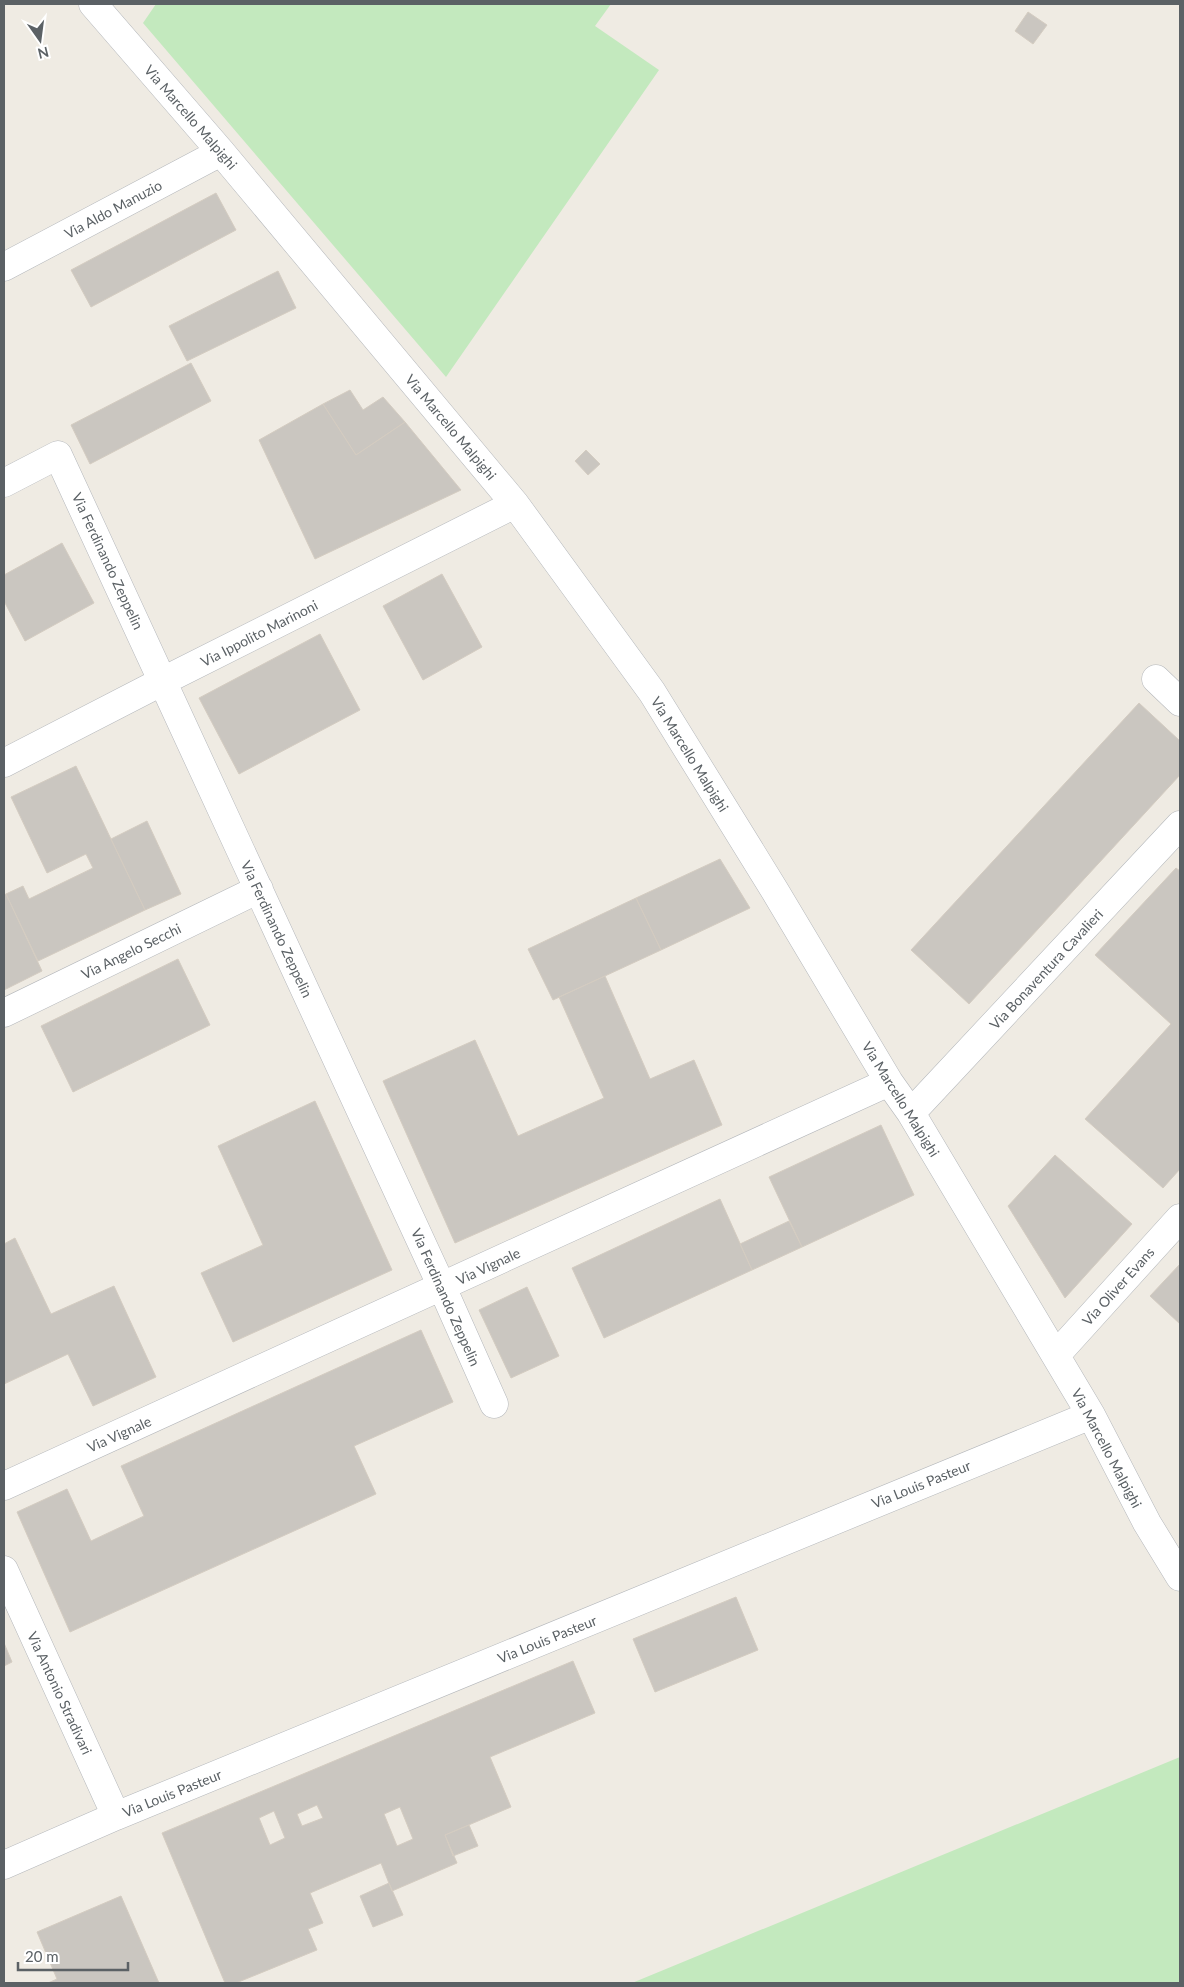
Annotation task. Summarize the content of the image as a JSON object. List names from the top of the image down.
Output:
{
  "streets": {
    "street": [
      "Via Marcello Malpighi",
      "Via Aldo Manuzio",
      "Via Ferdinando Zeppelin",
      "Via Ippolito Marinoni",
      "Via Angelo Secchi",
      "Via Bonaventura Cavalieri",
      "Via Vignale",
      "Via Oliver Evans",
      "Via Louis Pasteur",
      "Via Antonio Stradivari"
    ]
  },
  "crossings": [
    ["Via Marcello Malpighi", "Via Aldo Manuzio"],
    ["Via Marcello Malpighi", "Via Ippolito Marinoni"],
    ["Via Marcello Malpighi", "Via Bonaventura Cavalieri"],
    ["Via Marcello Malpighi", "Via Vignale"],
    ["Via Marcello Malpighi", "Via Oliver Evans"],
    ["Via Marcello Malpighi", "Via Louis Pasteur"],
    ["Via Ferdinando Zeppelin", "Via Ippolito Marinoni"],
    ["Via Ferdinando Zeppelin", "Via Angelo Secchi"],
    ["Via Ferdinando Zeppelin", "Via Vignale"],
    ["Via Louis Pasteur", "Via Antonio Stradivari"]
  ],
  "scale_bar": "20 m",
  "north": "bottom"
}
